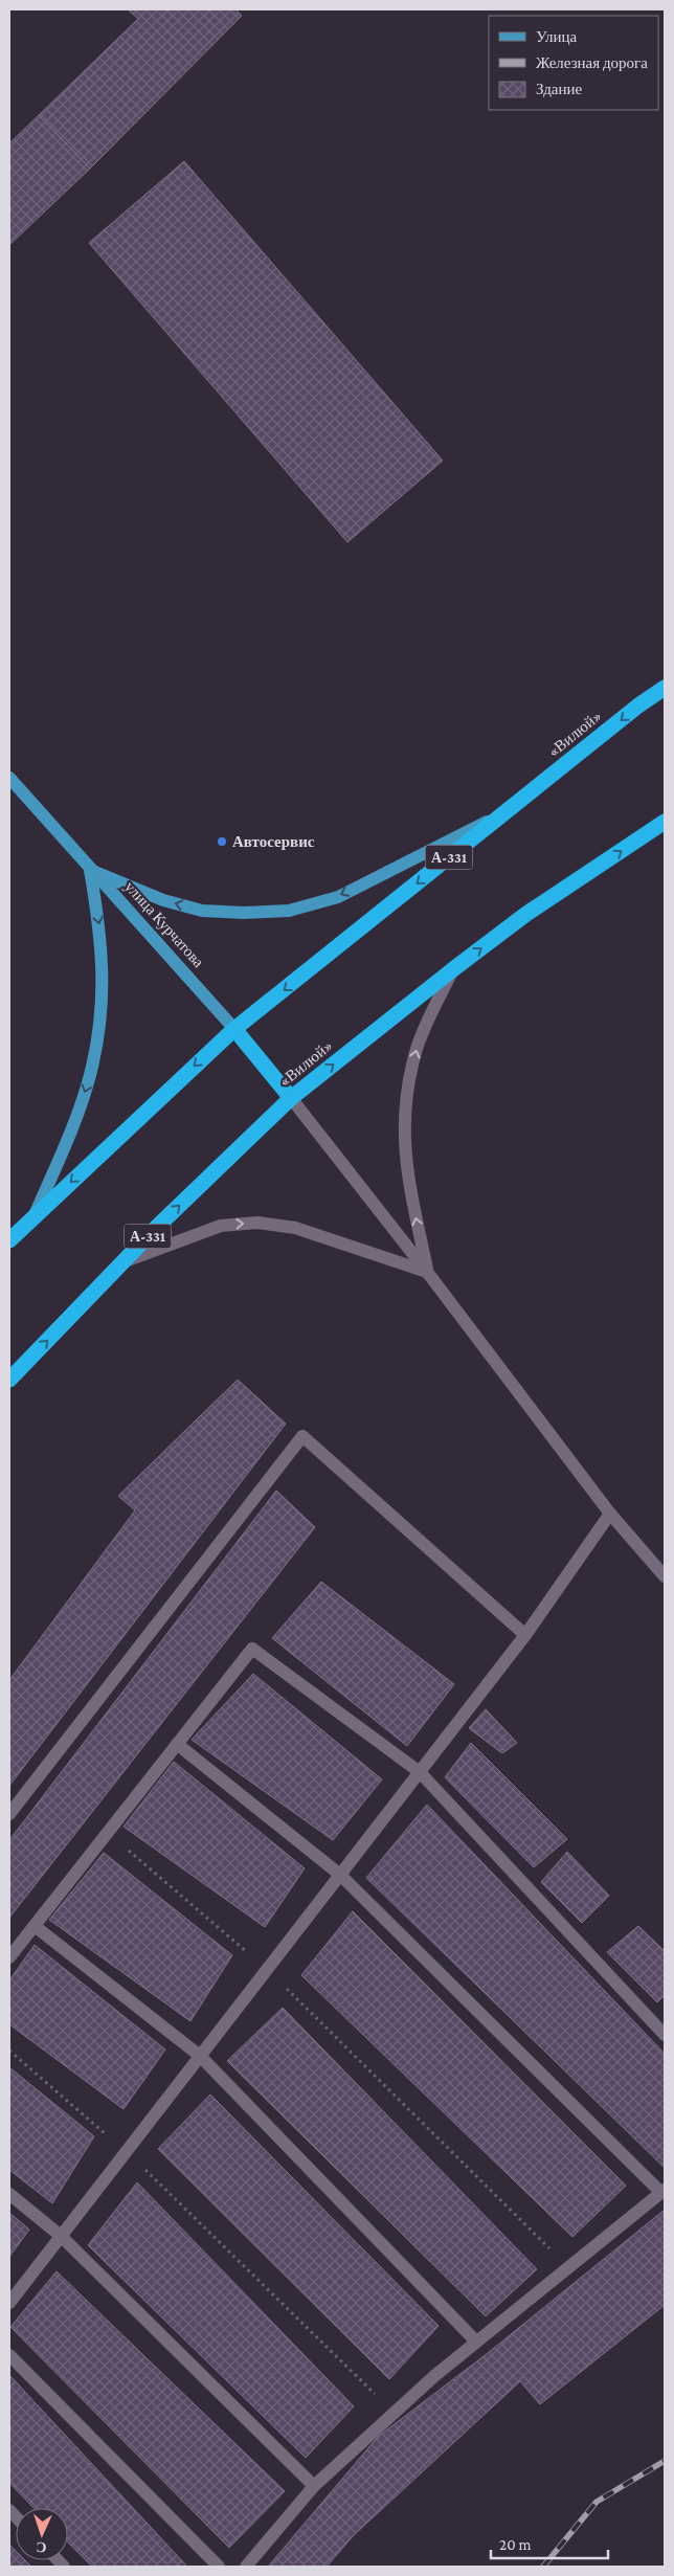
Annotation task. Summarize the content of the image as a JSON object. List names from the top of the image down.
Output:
{
  "streets": {
    "highway": ["«Вилюй»", "А-331", "улица Курчатова"]
  },
  "crossings": [
    ["«Вилюй»", "улица Курчатова"]
  ],
  "places": ["Автосервис"],
  "legend": ["Улица", "Железная дорога", "Здание"],
  "scale_bar": "20 m",
  "north": "bottom"
}
